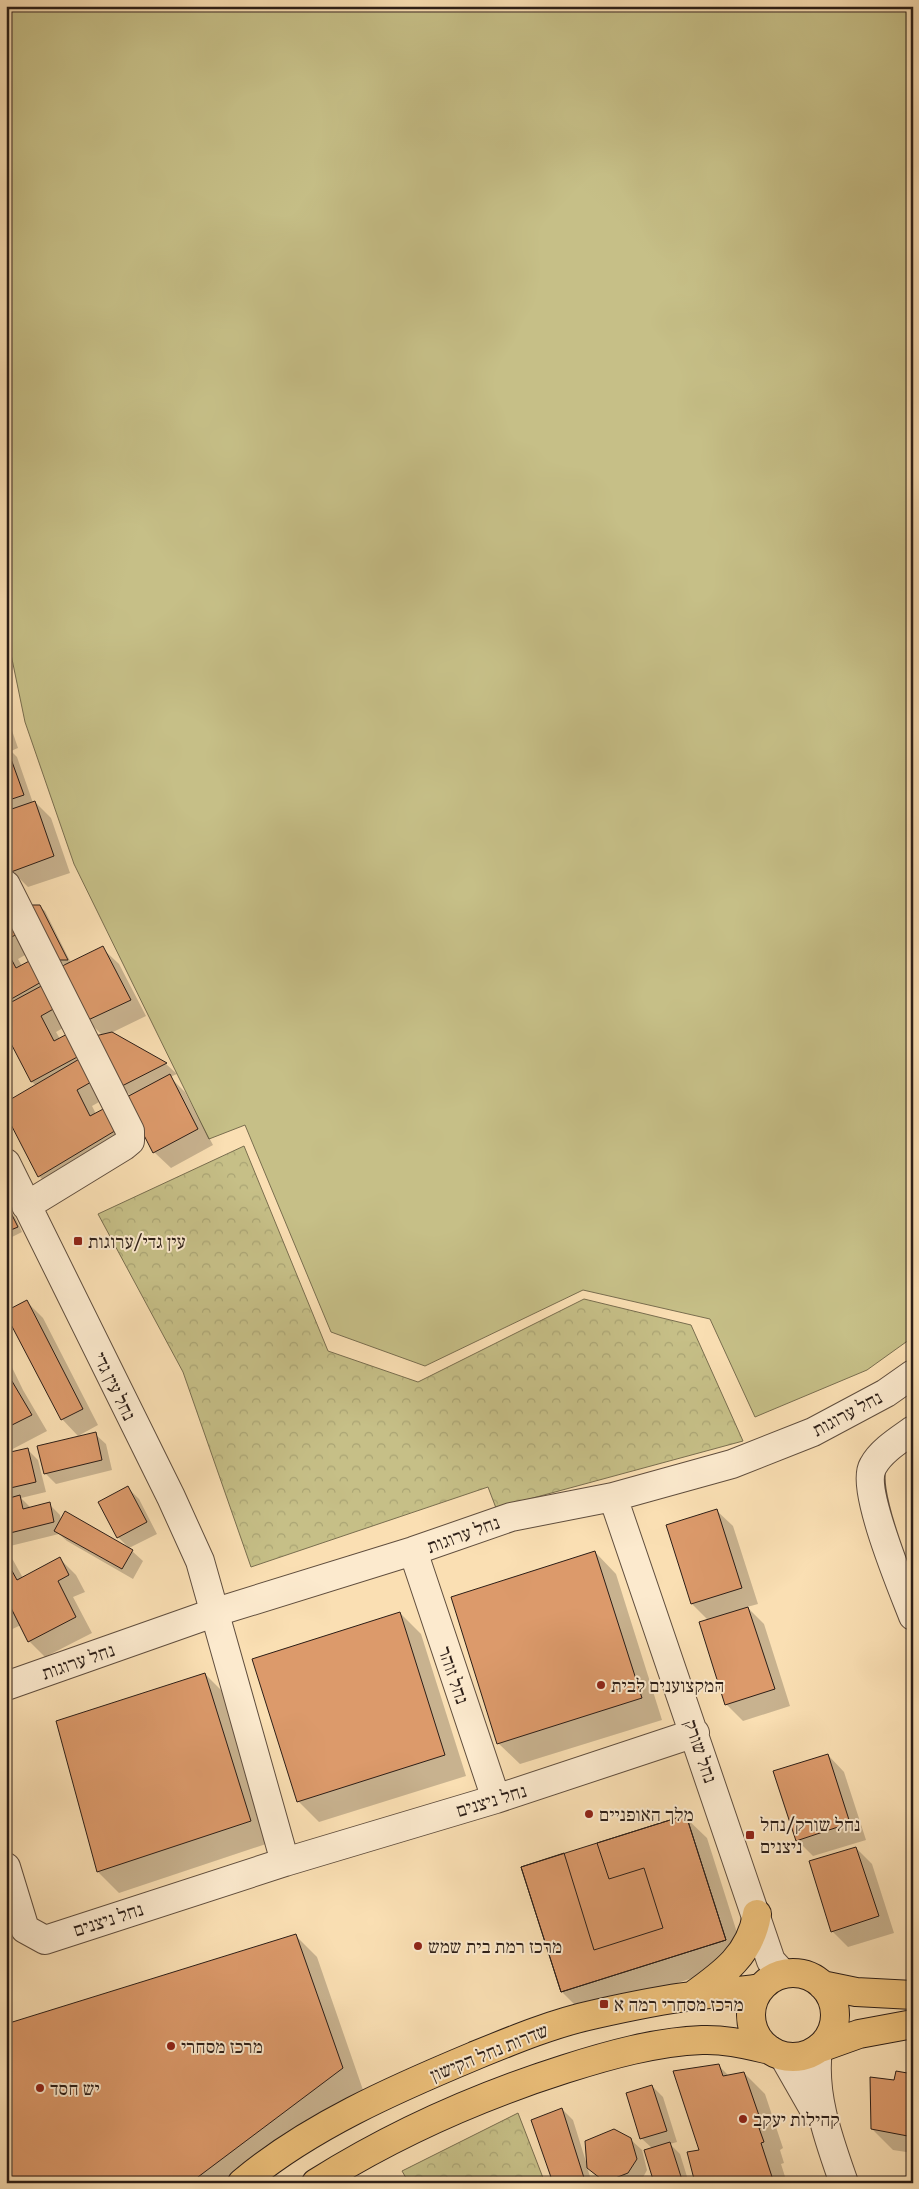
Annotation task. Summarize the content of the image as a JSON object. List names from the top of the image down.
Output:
{
  "streets": {
    "main road": ["שדרות נחל הקישון"],
    "street": [
      "נחל עין גדי",
      "נחל ערוגות",
      "נחל זוהר",
      "נחל שורק",
      "נחל ניצנים"
    ]
  },
  "crossings": [
    ["נחל עין גדי", "נחל ערוגות"],
    ["נחל ערוגות", "נחל זוהר"],
    ["נחל ערוגות", "נחל שורק"],
    ["נחל זוהר", "נחל ניצנים"],
    ["נחל שורק", "נחל ניצנים"],
    ["נחל שורק", "שדרות נחל הקישון"]
  ],
  "places": {
    "transit": ["עין גדי/ערוגות", "נחל שורק/נחל ניצנים", "מרכז מסחרי רמה א"],
    "other": [
      "המקצוענים לבית",
      "מלך האופניים",
      "מרכז רמת בית שמש",
      "מרכז מסחרי",
      "יש חסד",
      "קהילות יעקב"
    ]
  }
}
